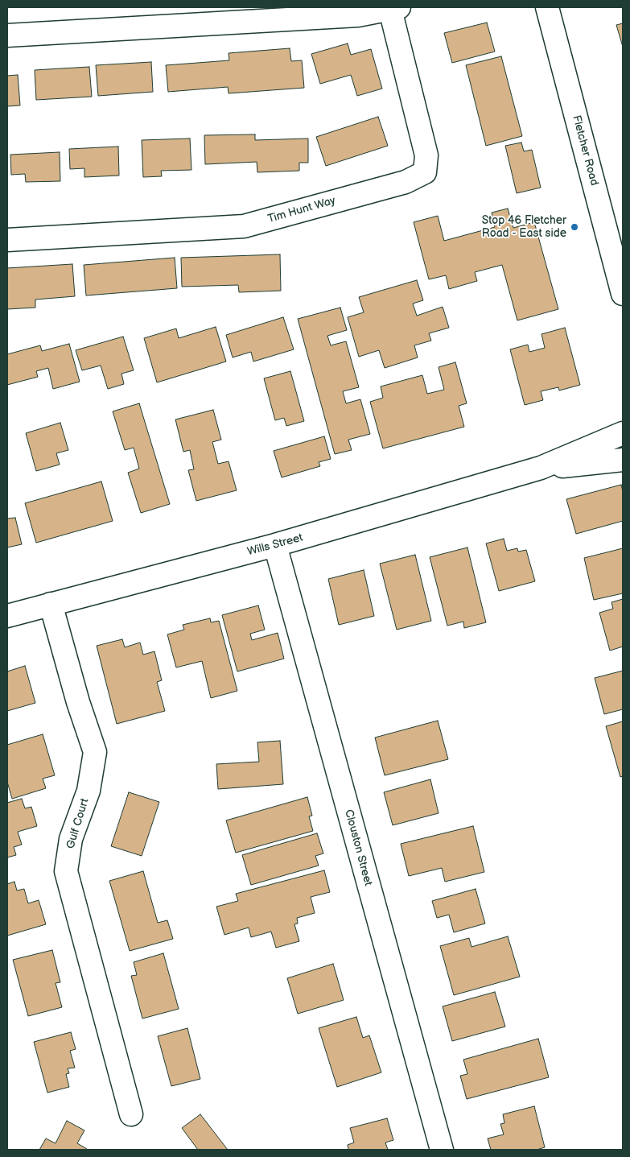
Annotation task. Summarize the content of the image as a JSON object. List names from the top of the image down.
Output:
{
  "streets": {
    "street": [
      "Fletcher Road",
      "Tim Hunt Way",
      "Wills Street",
      "Gulf Court",
      "Clouston Street"
    ]
  },
  "crossings": [
    ["Wills Street", "Gulf Court"],
    ["Wills Street", "Clouston Street"]
  ],
  "places": ["Stop 46 Fletcher Road - East side"]
}
